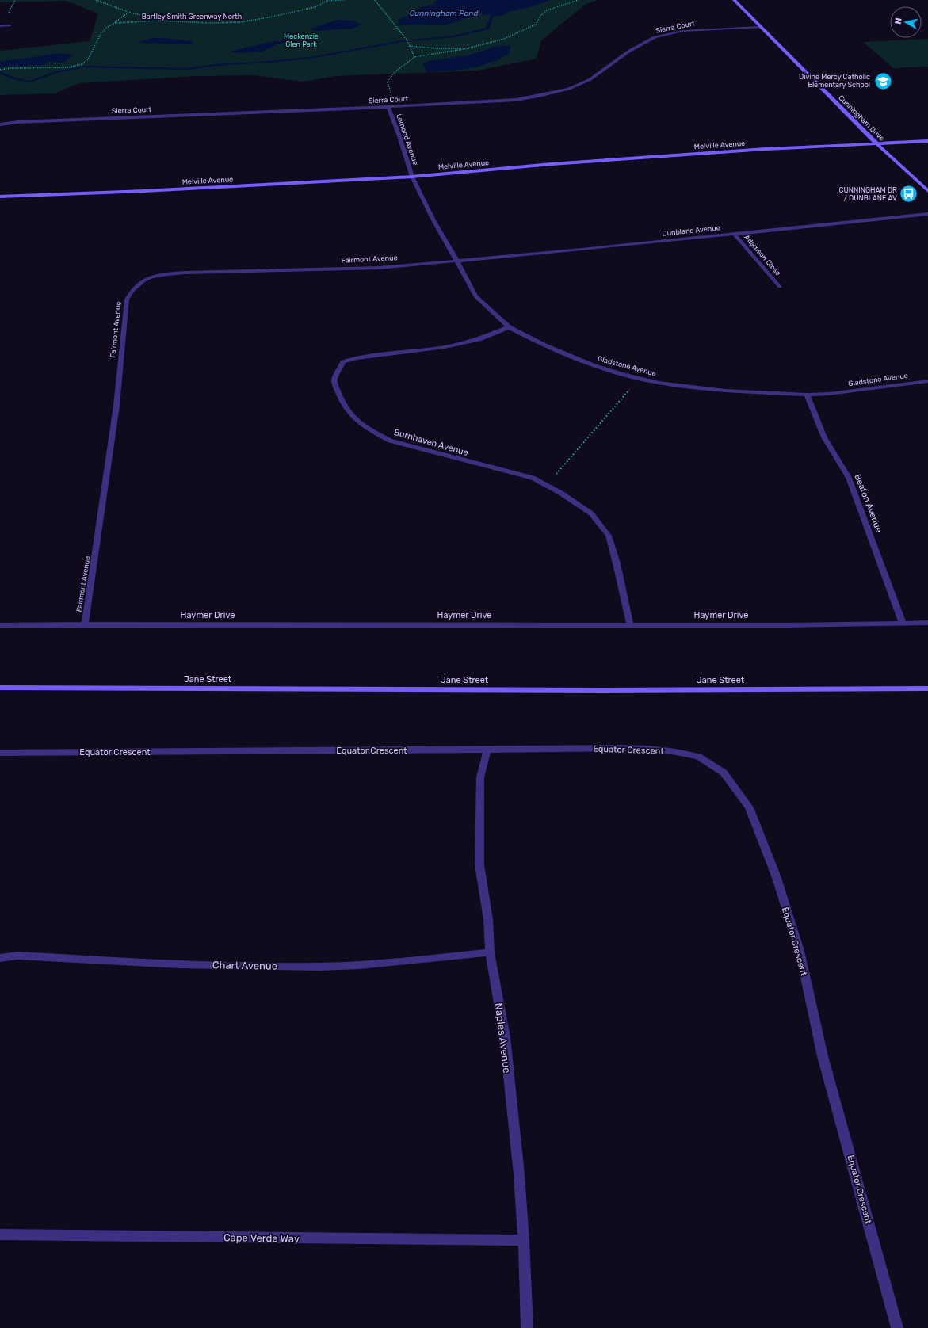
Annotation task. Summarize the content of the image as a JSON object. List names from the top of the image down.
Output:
{
  "streets": {
    "street": [
      "Sierra Court",
      "Cunningham Drive",
      "Lomond Avenue",
      "Melville Avenue",
      "Dunblane Avenue",
      "Adamson Close",
      "Fairmont Avenue",
      "Gladstone Avenue",
      "Burnhaven Avenue",
      "Beaton Avenue",
      "Haymer Drive",
      "Jane Street",
      "Equator Crescent",
      "Chart Avenue",
      "Naples Avenue",
      "Cape Verde Way"
    ],
    "path": ["Bartley Smith Greenway North"]
  },
  "crossings": [
    ["Sierra Court", "Cunningham Drive"],
    ["Sierra Court", "Lomond Avenue"],
    ["Cunningham Drive", "Melville Avenue"],
    ["Lomond Avenue", "Melville Avenue"],
    ["Lomond Avenue", "Gladstone Avenue"],
    ["Melville Avenue", "Gladstone Avenue"],
    ["Dunblane Avenue", "Adamson Close"],
    ["Dunblane Avenue", "Fairmont Avenue"],
    ["Dunblane Avenue", "Gladstone Avenue"],
    ["Fairmont Avenue", "Gladstone Avenue"],
    ["Fairmont Avenue", "Haymer Drive"],
    ["Gladstone Avenue", "Burnhaven Avenue"],
    ["Gladstone Avenue", "Beaton Avenue"],
    ["Burnhaven Avenue", "Haymer Drive"],
    ["Beaton Avenue", "Haymer Drive"],
    ["Equator Crescent", "Naples Avenue"],
    ["Chart Avenue", "Naples Avenue"],
    ["Naples Avenue", "Cape Verde Way"]
  ],
  "water": ["Cunningham Pond"],
  "parks": ["Mackenzie Glen Park"],
  "places": {
    "school or university": ["Divine Mercy Catholic Elementary School"],
    "bus stop": ["CUNNINGHAM DR / DUNBLANE AV"]
  },
  "north": "left"
}
